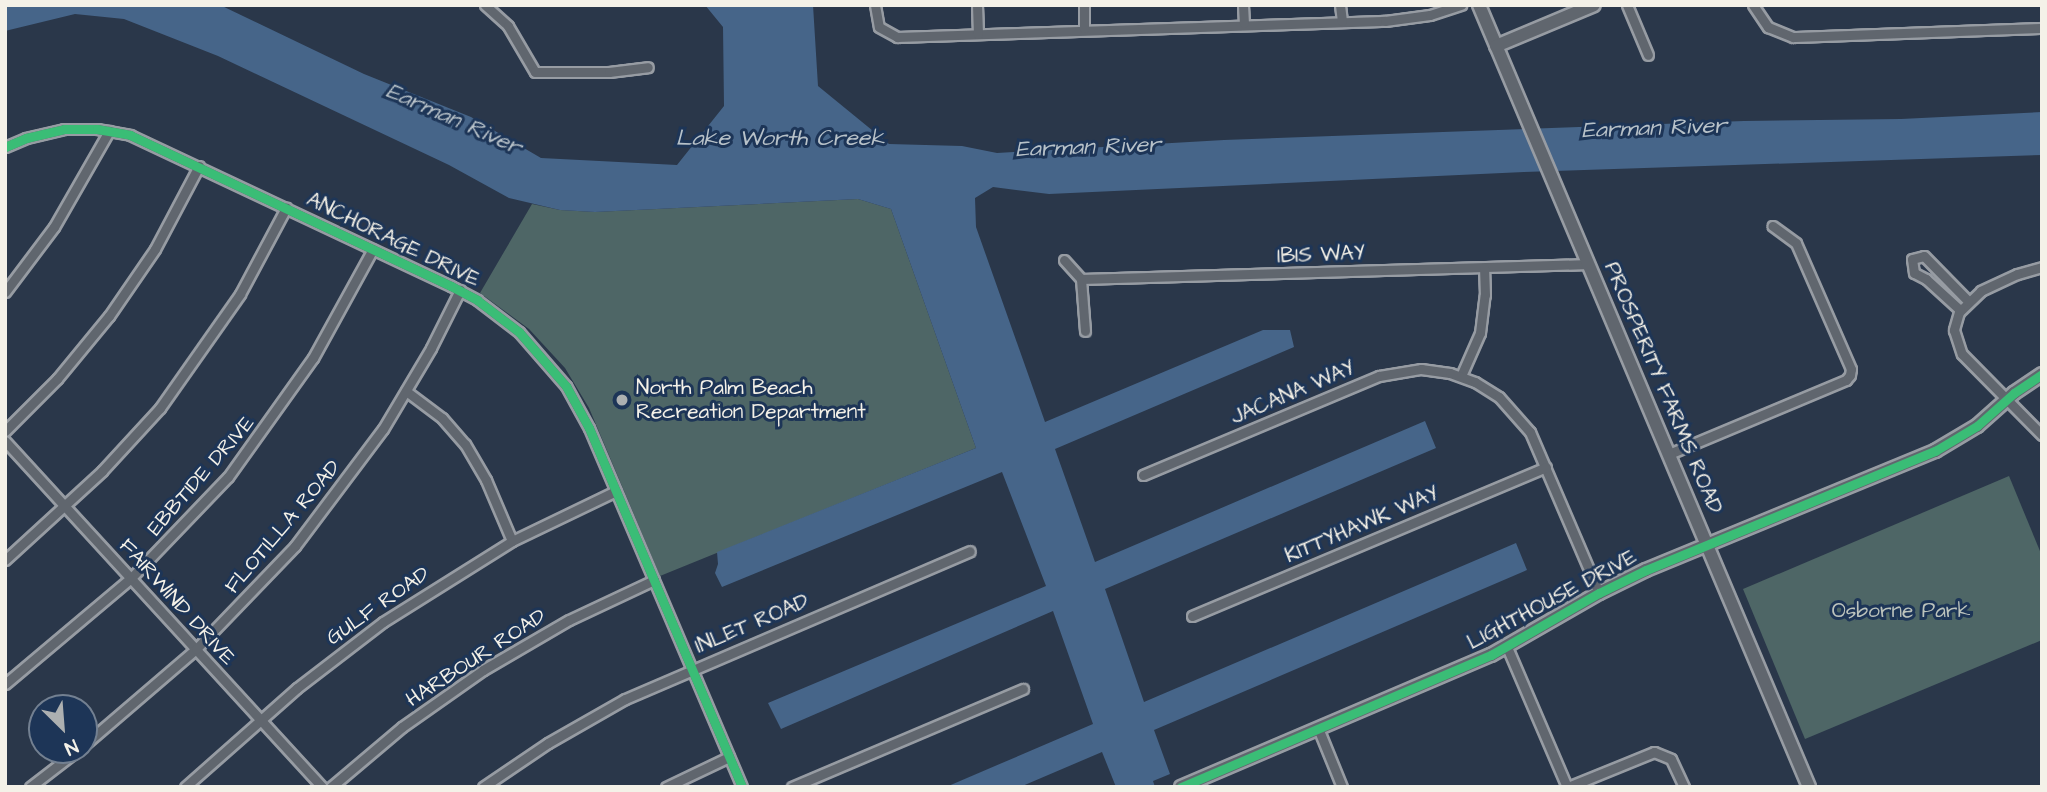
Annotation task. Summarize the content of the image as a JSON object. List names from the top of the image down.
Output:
{
  "streets": {
    "street": [
      "ANCHORAGE DRIVE",
      "IBIS WAY",
      "PROSPERITY FARMS ROAD",
      "JACANA WAY",
      "EBBTIDE DRIVE",
      "KITTYHAWK WAY",
      "FLOTILLA ROAD",
      "LIGHTHOUSE DRIVE",
      "FAIRWIND DRIVE",
      "GULF ROAD",
      "INLET ROAD",
      "HARBOUR ROAD"
    ]
  },
  "crossings": [
    ["ANCHORAGE DRIVE", "EBBTIDE DRIVE"],
    ["ANCHORAGE DRIVE", "FLOTILLA ROAD"],
    ["ANCHORAGE DRIVE", "GULF ROAD"],
    ["ANCHORAGE DRIVE", "INLET ROAD"],
    ["ANCHORAGE DRIVE", "HARBOUR ROAD"],
    ["IBIS WAY", "PROSPERITY FARMS ROAD"],
    ["PROSPERITY FARMS ROAD", "LIGHTHOUSE DRIVE"],
    ["JACANA WAY", "KITTYHAWK WAY"],
    ["JACANA WAY", "LIGHTHOUSE DRIVE"],
    ["EBBTIDE DRIVE", "FAIRWIND DRIVE"],
    ["FLOTILLA ROAD", "FAIRWIND DRIVE"],
    ["FAIRWIND DRIVE", "GULF ROAD"]
  ],
  "water": ["Earman River", "Lake Worth Creek"],
  "parks": ["Osborne Park"],
  "places": ["North Palm Beach Recreation Department"],
  "north": "bottom right"
}
